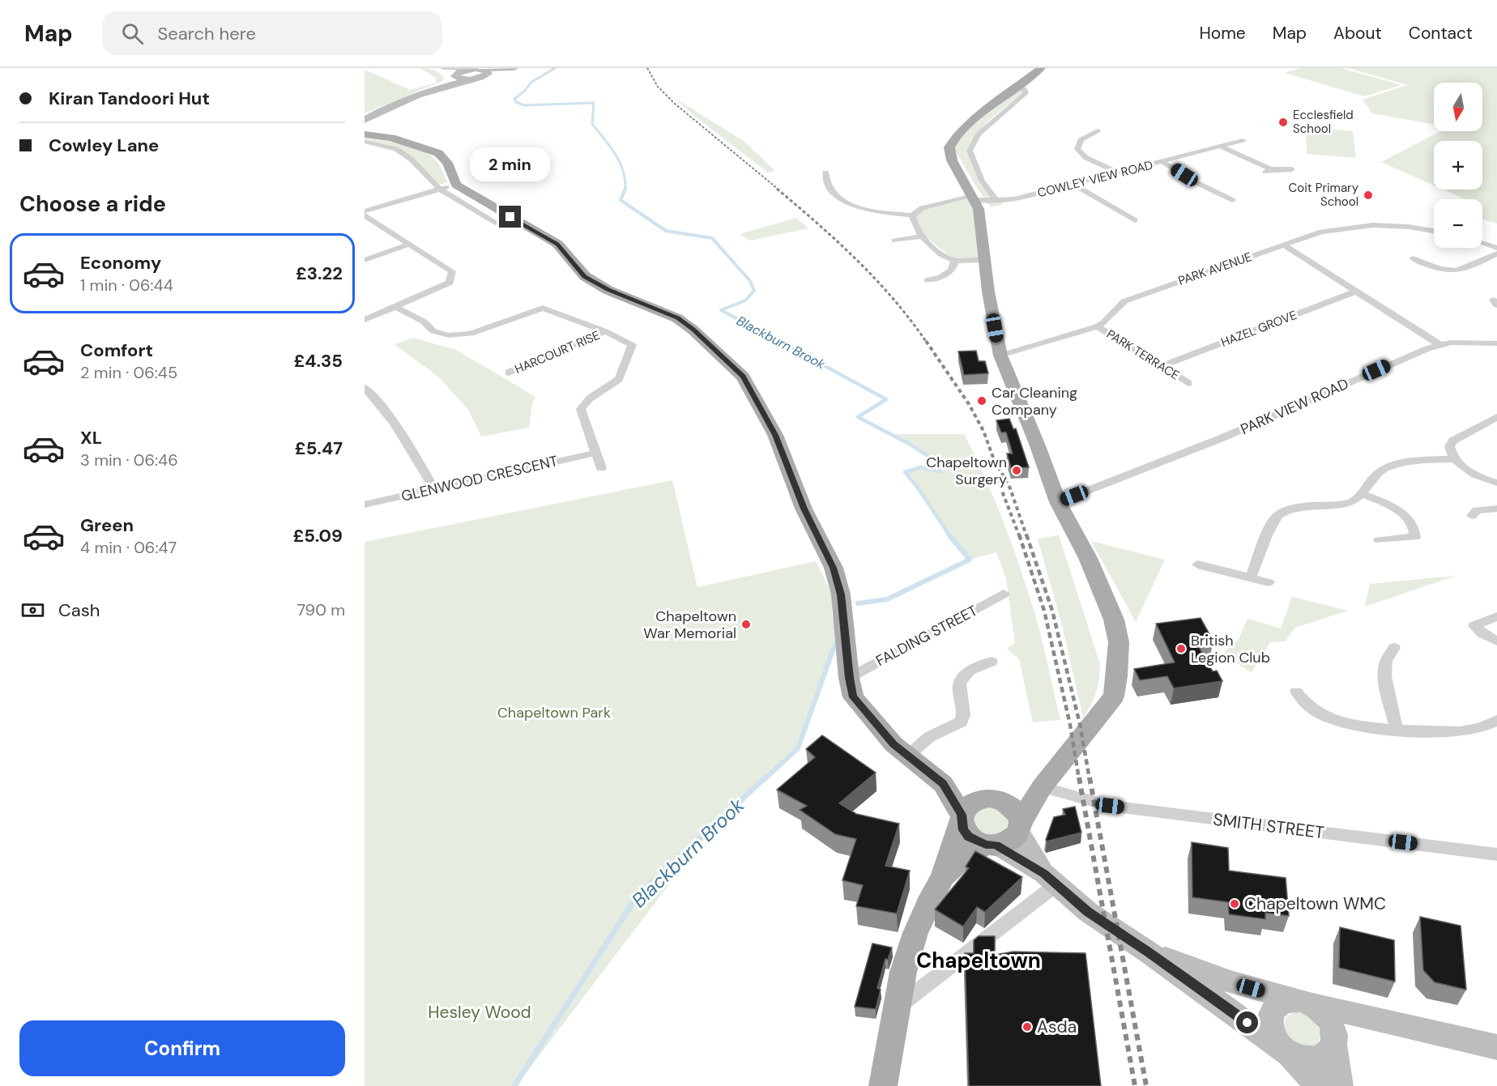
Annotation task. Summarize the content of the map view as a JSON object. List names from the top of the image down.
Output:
{
  "streets": {
    "street": [
      "COWLEY VIEW ROAD",
      "PARK AVENUE",
      "HAZEL GROVE",
      "HARCOURT RISE",
      "PARK TERRACE",
      "PARK VIEW ROAD",
      "GLENWOOD CRESCENT",
      "FALDING STREET",
      "SMITH STREET"
    ]
  },
  "crossings": [
    ["PARK AVENUE", "PARK TERRACE"],
    ["HAZEL GROVE", "PARK TERRACE"]
  ],
  "districts": ["Chapeltown"],
  "water": ["Blackburn Brook"],
  "parks": ["Chapeltown Park", "Hesley Wood"],
  "places": [
    "Ecclesfield School",
    "Coit Primary School",
    "Car Cleaning Company",
    "Chapeltown Surgery",
    "Chapeltown War Memorial",
    "British Legion Club",
    "Chapeltown WMC",
    "Asda"
  ],
  "north": "bottom",
  "page": {
    "header": "Map",
    "search": "Search here",
    "nav": [
      "Home",
      "Map",
      "About",
      "Contact"
    ],
    "banner": ["Kiran Tandoori Hut", "Cowley Lane"],
    "map_buttons": ["+", "−"],
    "bubble": "2 min",
    "heading": "Choose a ride",
    "list": [
      {
        "name": "Economy",
        "note": "1 min · 06:44",
        "value": "£3.22"
      },
      {
        "name": "Comfort",
        "note": "2 min · 06:45",
        "value": "£4.35"
      },
      {
        "name": "XL",
        "note": "3 min · 06:46",
        "value": "£5.47"
      },
      {
        "name": "Green",
        "note": "4 min · 06:47",
        "value": "£5.09"
      }
    ],
    "pay": ["Cash", "790 m"],
    "buttons": "Confirm"
  }
}
